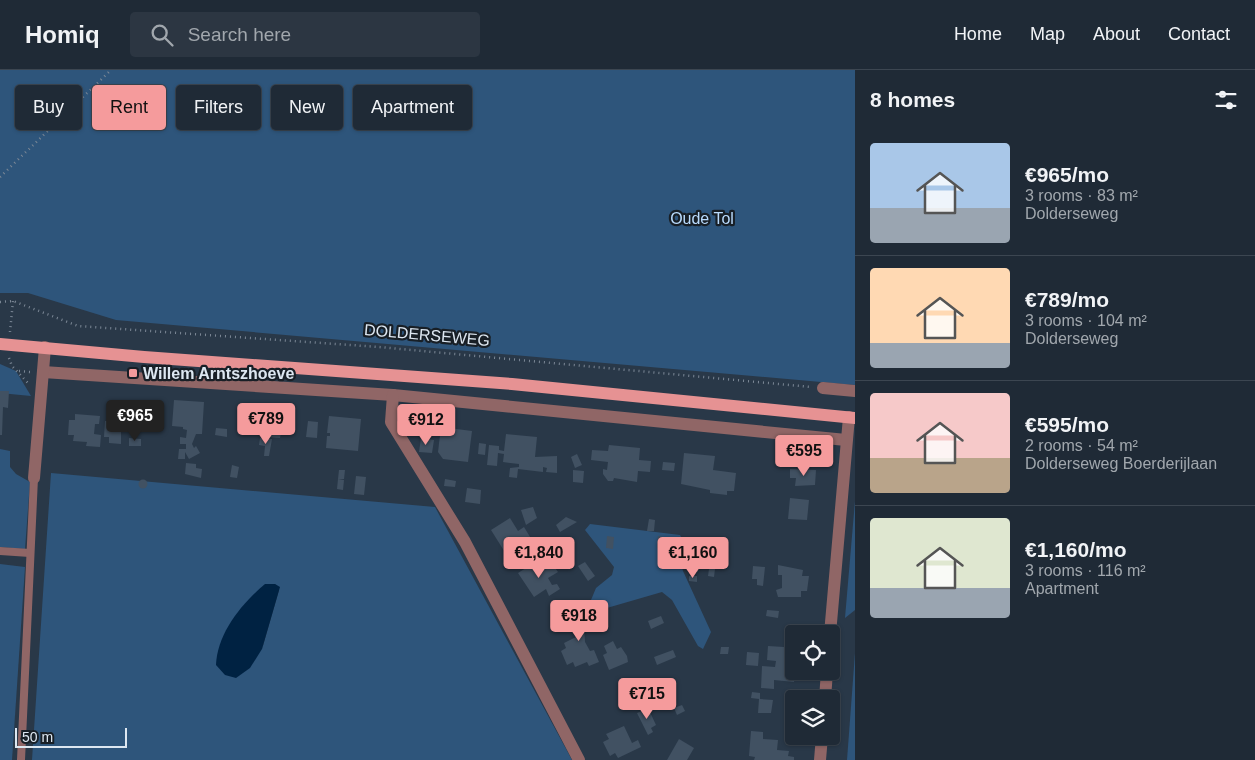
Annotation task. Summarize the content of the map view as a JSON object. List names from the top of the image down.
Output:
{
  "streets": {
    "path": ["DOLDERSEWEG"]
  },
  "parks": ["Oude Tol"],
  "places": {
    "transit": ["Willem Arntszhoeve"]
  },
  "scale_bar": "50 m",
  "page": {
    "header": "Homiq",
    "search": "Search here",
    "nav": [
      "Home",
      "Map",
      "About",
      "Contact"
    ],
    "heading": "8 homes",
    "chip": [
      "Buy",
      "Rent",
      "Filters",
      "New",
      "Apartment"
    ],
    "list": [
      {
        "name": "€965/mo",
        "note": "3 rooms · 83 m² · Dolderseweg"
      },
      {
        "name": "€789/mo",
        "note": "3 rooms · 104 m² · Dolderseweg"
      },
      {
        "name": "€595/mo",
        "note": "2 rooms · 54 m² · Dolderseweg Boerderijlaan"
      },
      {
        "name": "€1,160/mo",
        "note": "3 rooms · 116 m² · Apartment"
      }
    ],
    "price": [
      "€965",
      "€789",
      "€912",
      "€595",
      "€1,840",
      "€1,160",
      "€918",
      "€715"
    ],
    "scale": "50 m"
  }
}
